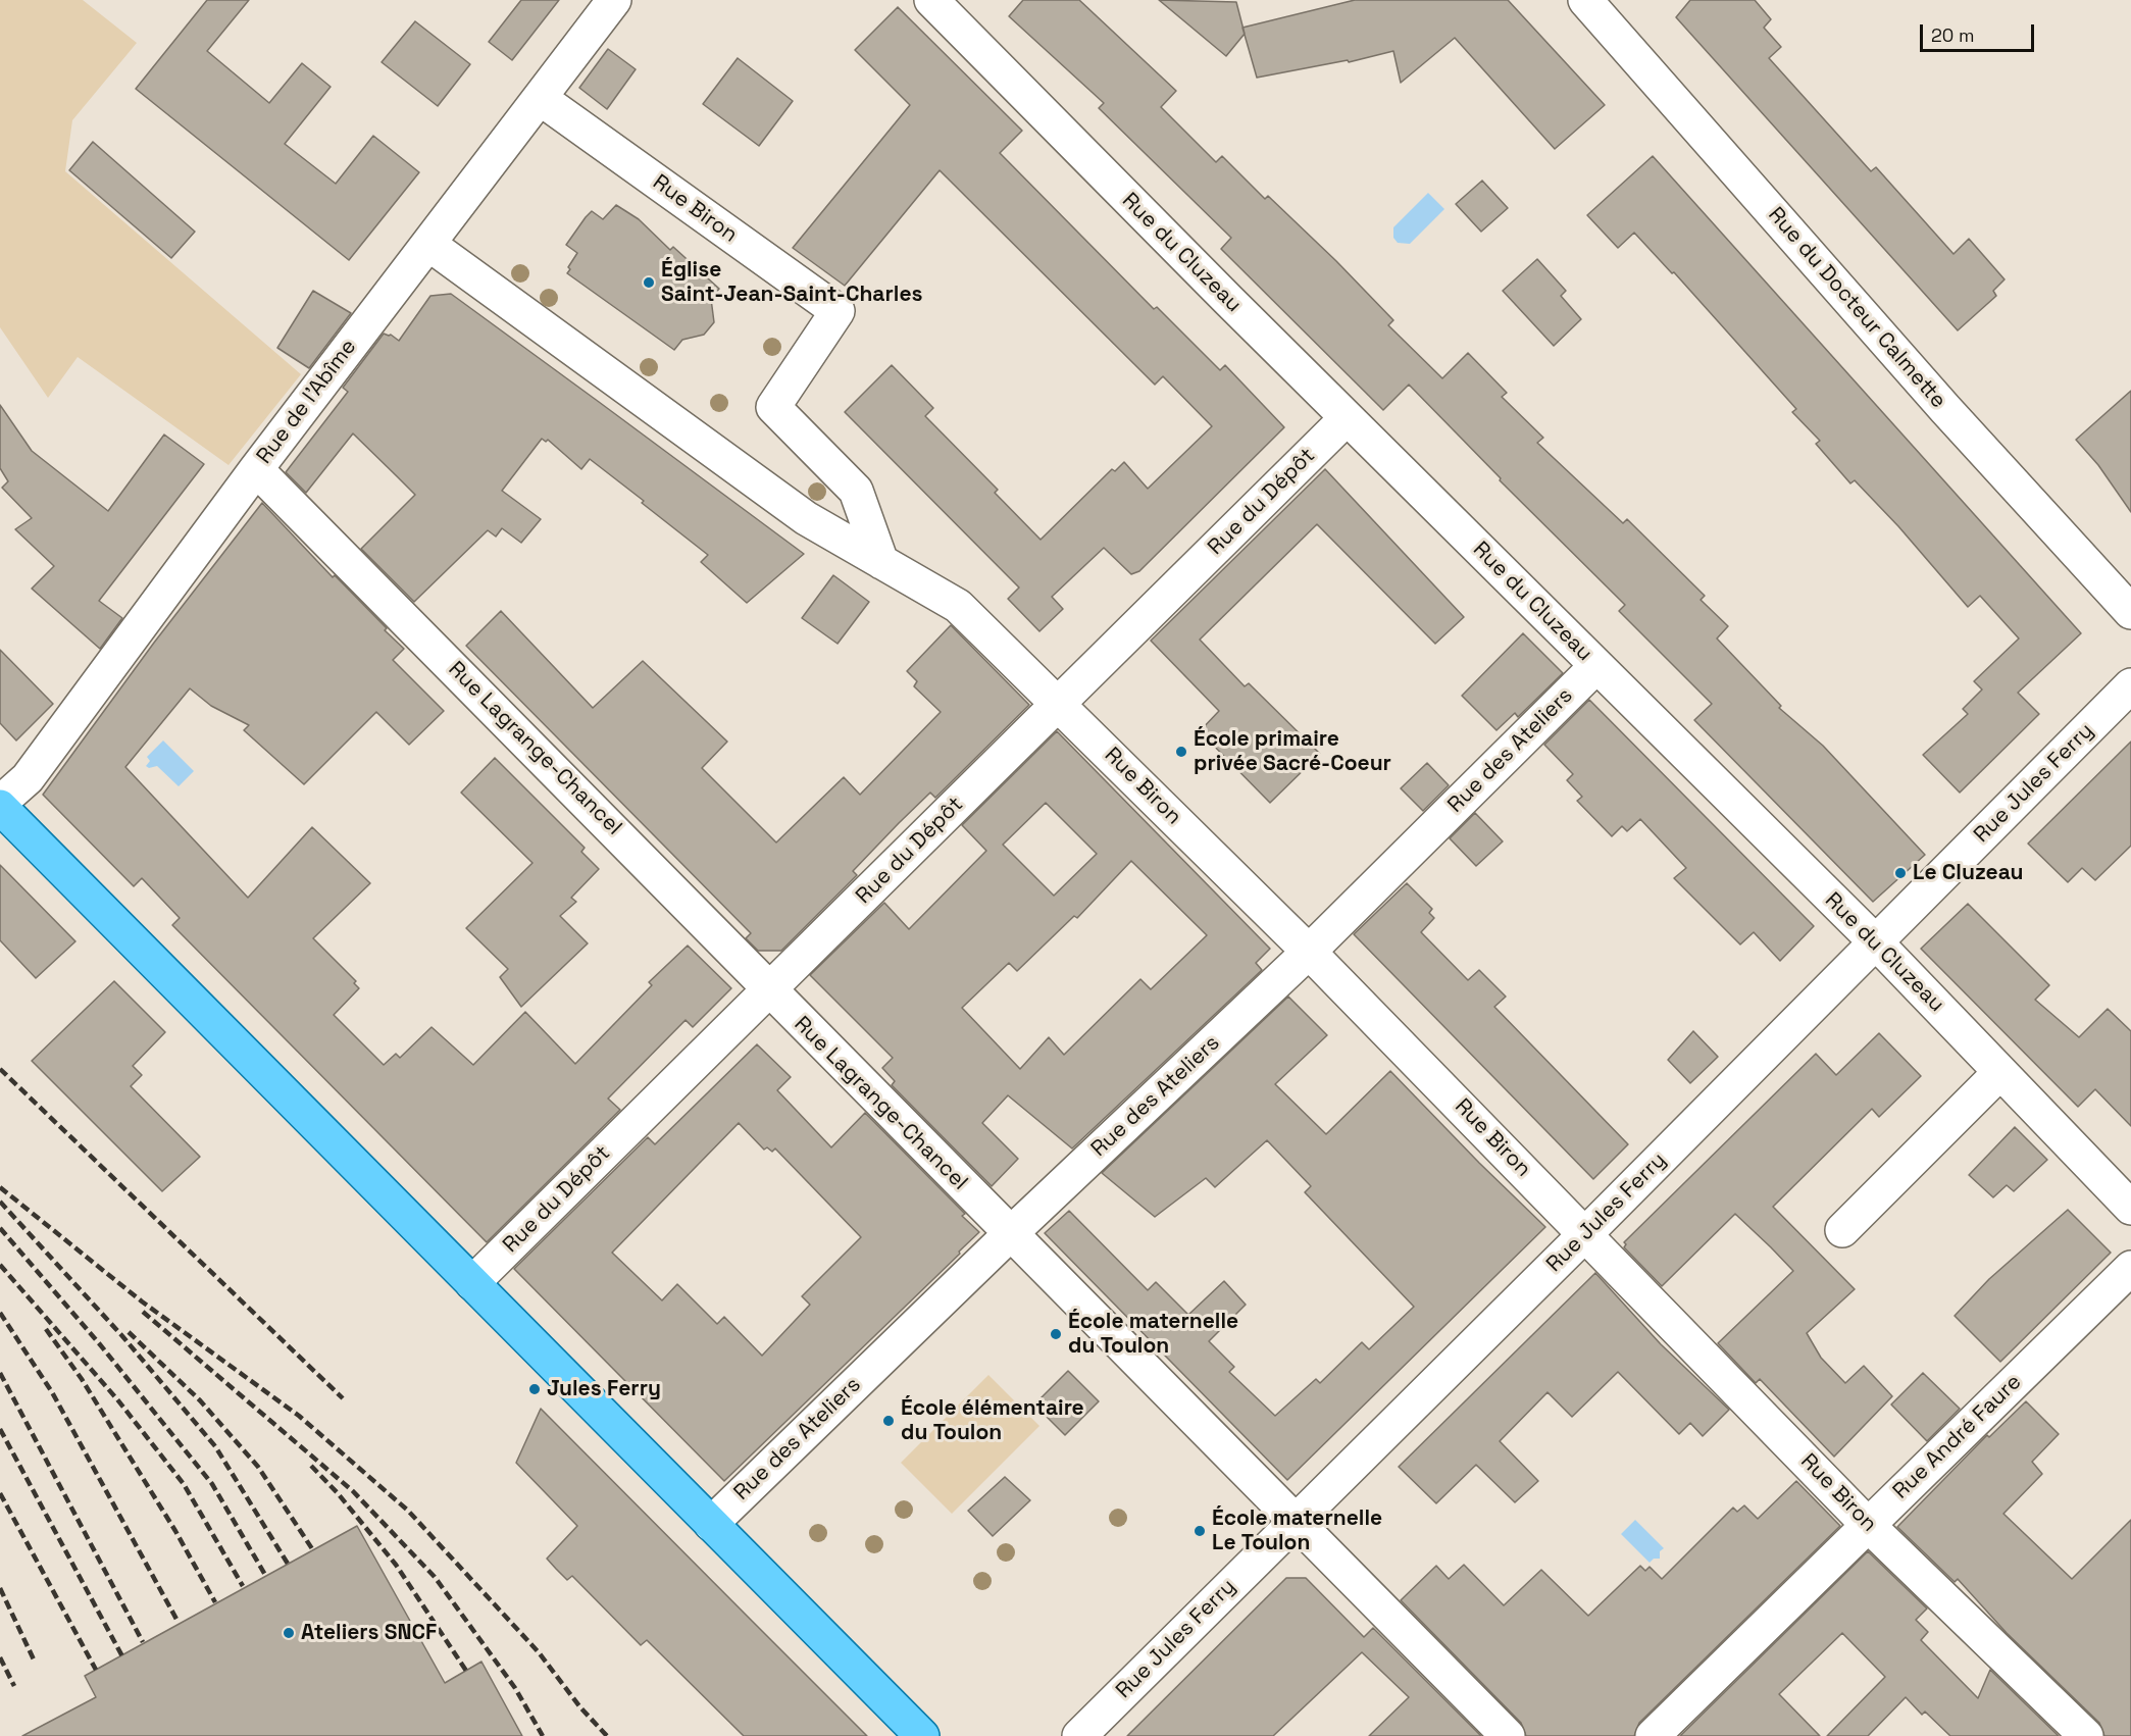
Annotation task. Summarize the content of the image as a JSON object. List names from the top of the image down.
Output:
{
  "streets": {
    "street": [
      "Rue Biron",
      "Rue du Cluzeau",
      "Rue du Docteur Calmette",
      "Rue de l'Abîme",
      "Rue du Dépôt",
      "Rue Lagrange-Chancel",
      "Rue des Ateliers",
      "Rue Jules Ferry",
      "Rue André Faure"
    ]
  },
  "crossings": [
    ["Rue Biron", "Rue de l'Abîme"],
    ["Rue Biron", "Rue du Dépôt"],
    ["Rue Biron", "Rue des Ateliers"],
    ["Rue Biron", "Rue Jules Ferry"],
    ["Rue Biron", "Rue André Faure"],
    ["Rue du Cluzeau", "Rue du Dépôt"],
    ["Rue du Cluzeau", "Rue des Ateliers"],
    ["Rue du Cluzeau", "Rue Jules Ferry"],
    ["Rue de l'Abîme", "Rue Lagrange-Chancel"],
    ["Rue du Dépôt", "Rue Lagrange-Chancel"],
    ["Rue Lagrange-Chancel", "Rue des Ateliers"],
    ["Rue Lagrange-Chancel", "Rue Jules Ferry"]
  ],
  "places": [
    "Église Saint-Jean-Saint-Charles",
    "École primaire privée Sacré-Coeur",
    "Le Cluzeau",
    "École maternelle du Toulon",
    "Jules Ferry",
    "École élémentaire du Toulon",
    "École maternelle Le Toulon",
    "Ateliers SNCF"
  ],
  "scale_bar": "20 m"
}
